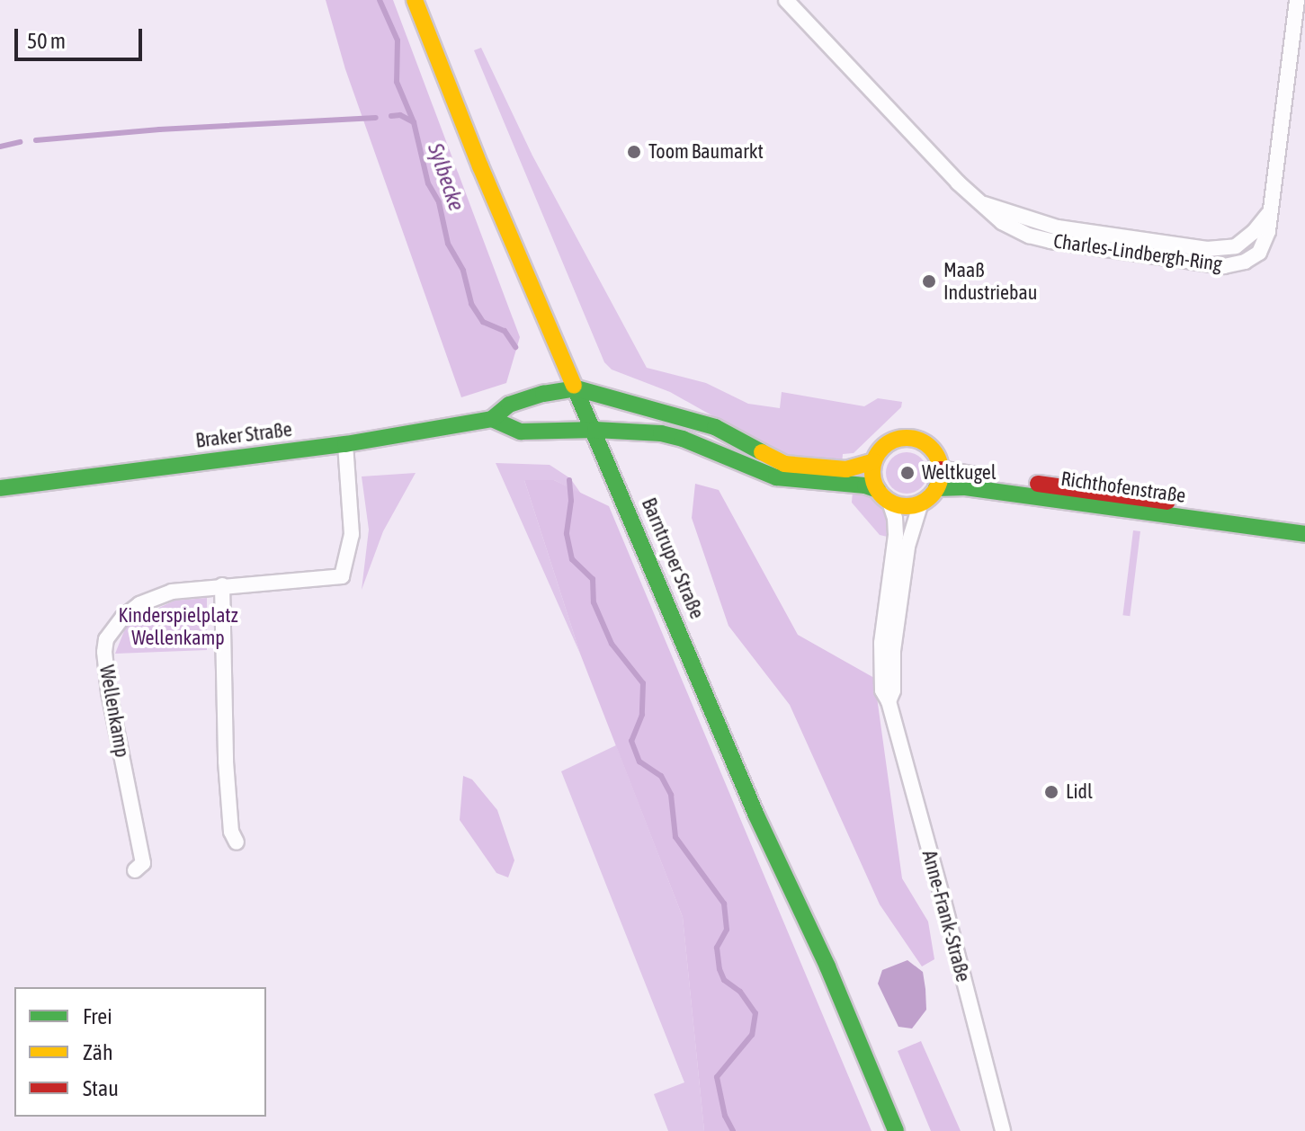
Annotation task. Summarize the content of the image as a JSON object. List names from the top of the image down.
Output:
{
  "streets": {
    "street": [
      "Charles-Lindbergh-Ring",
      "Braker Straße",
      "Richthofenstraße",
      "Barntruper Straße",
      "Wellenkamp",
      "Anne-Frank-Straße"
    ]
  },
  "crossings": [
    ["Braker Straße", "Barntruper Straße"],
    ["Braker Straße", "Wellenkamp"],
    ["Richthofenstraße", "Anne-Frank-Straße"]
  ],
  "water": ["Sylbecke"],
  "parks": ["Kinderspielplatz Wellenkamp"],
  "places": [
    "Toom Baumarkt",
    "Maaß Industriebau",
    "Weltkugel",
    "Lidl"
  ],
  "legend": ["Frei", "Zäh", "Stau"],
  "scale_bar": "50 m"
}
